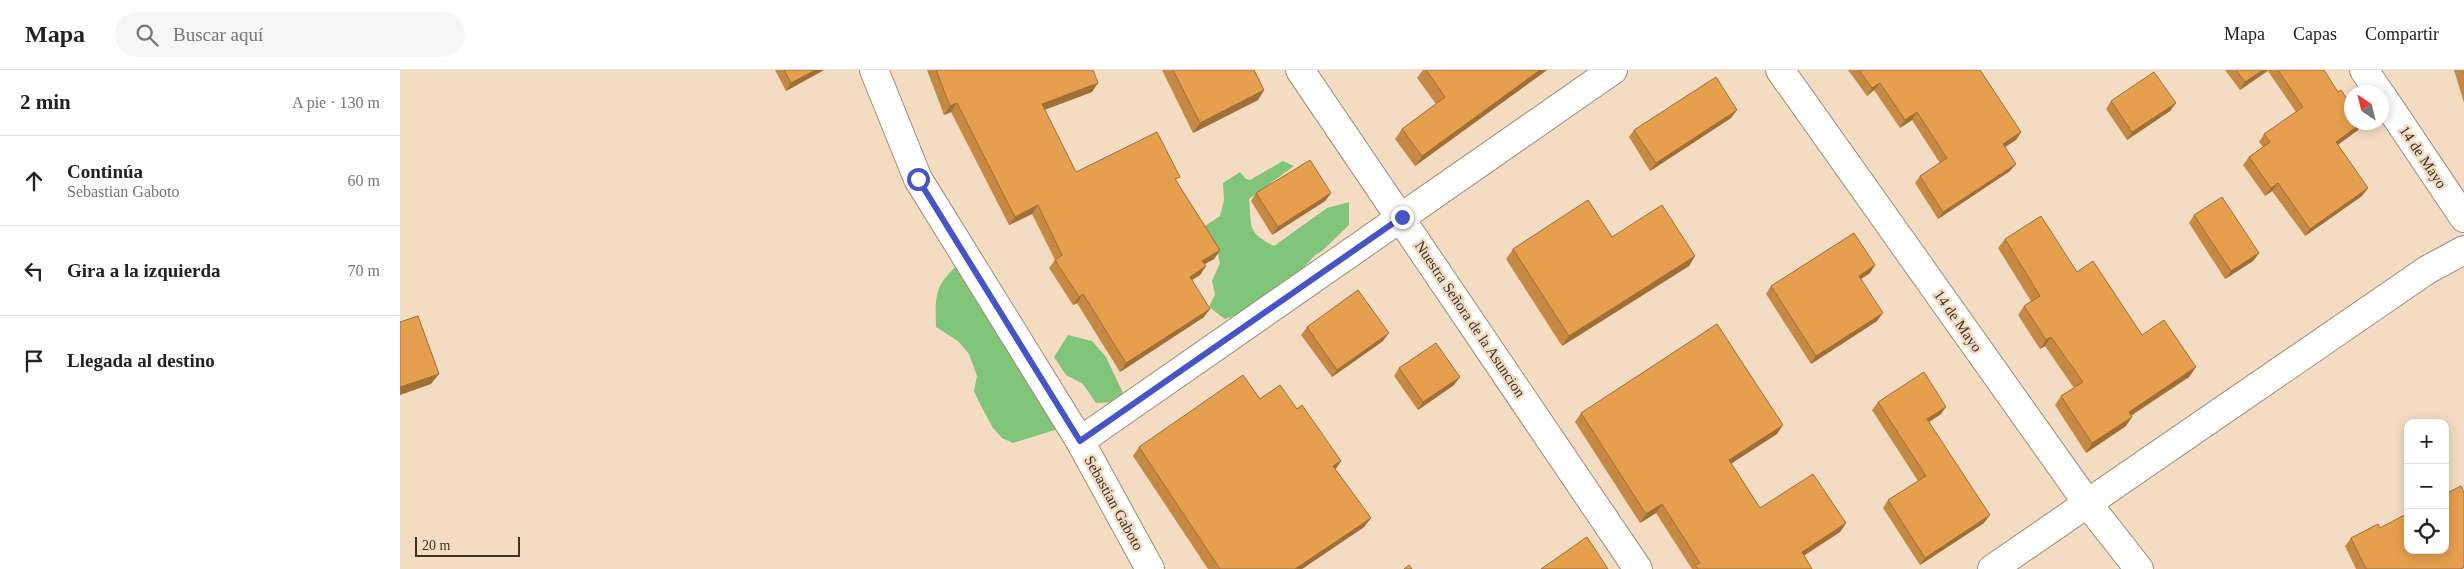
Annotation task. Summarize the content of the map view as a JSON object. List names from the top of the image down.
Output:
{
  "streets": {
    "street": ["14 de Mayo", "Nuestra Señora de la Asuncion", "Sebastian Gaboto"]
  },
  "scale_bar": "20 m",
  "north": "top left",
  "page": {
    "header": "Mapa",
    "search": "Buscar aquí",
    "nav": ["Mapa", "Capas", "Compartir"],
    "heading": ["2 min", "A pie · 130 m"],
    "list": [
      ["Continúa", "Sebastian Gaboto", "60 m"],
      ["Gira a la izquierda", "70 m"],
      "Llegada al destino"
    ],
    "map_buttons": ["+", "−"],
    "scale": "20 m"
  }
}
